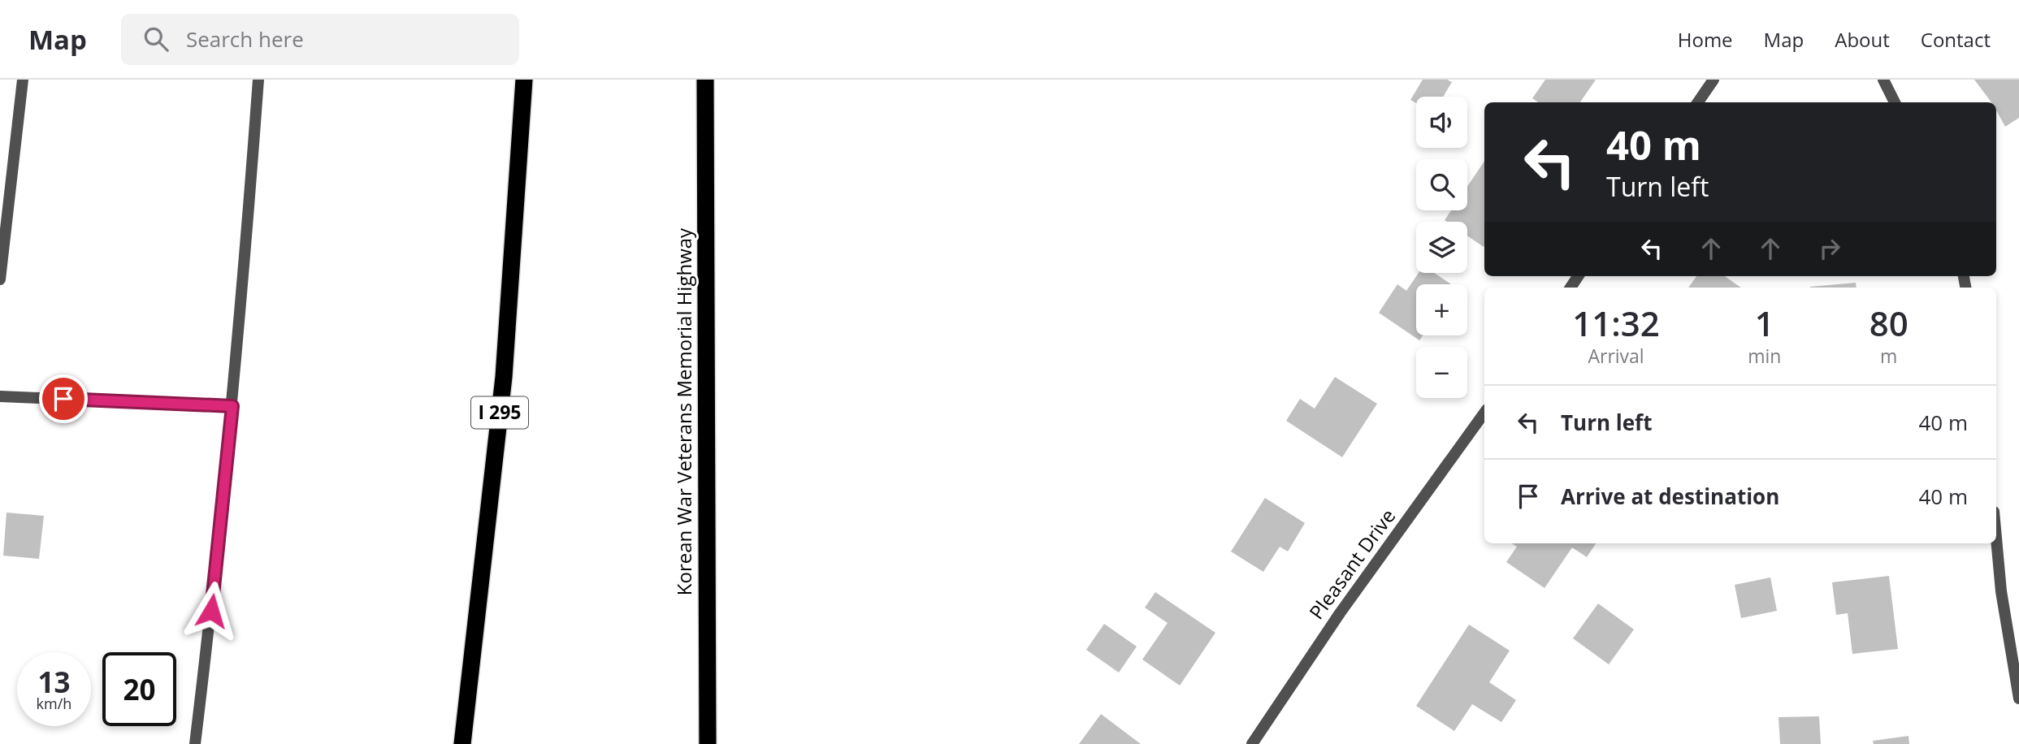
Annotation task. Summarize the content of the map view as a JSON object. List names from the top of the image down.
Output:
{
  "streets": {
    "highway": ["Korean War Veterans Memorial Highway", "I 295"],
    "street": ["Pleasant Drive"]
  },
  "page": {
    "header": "Map",
    "search": "Search here",
    "nav": [
      "Home",
      "Map",
      "About",
      "Contact"
    ],
    "map_buttons": ["+", "−"],
    "turn": ["40 m", "Turn left"],
    "eta": [
      "11:32",
      "Arrival",
      "1",
      "min",
      "80",
      "m"
    ],
    "list": [
      {
        "name": "Turn left",
        "value": "40 m"
      },
      {
        "name": "Arrive at destination",
        "value": "40 m"
      }
    ],
    "speed": "13 km/h",
    "limit": "20"
  }
}
